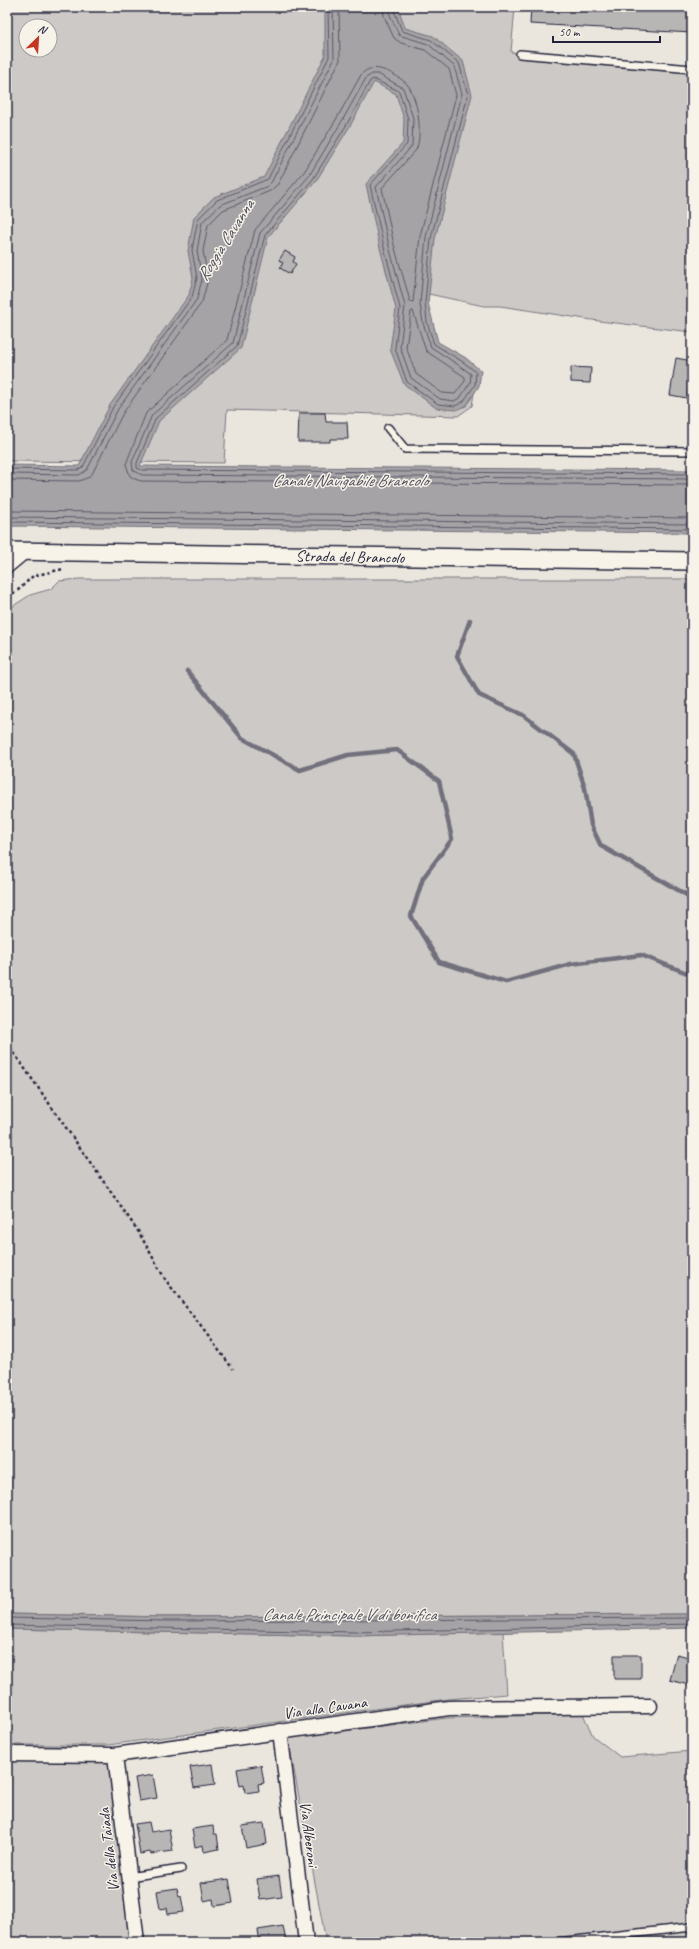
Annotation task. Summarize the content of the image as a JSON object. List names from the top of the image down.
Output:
{
  "streets": {
    "street": [
      "Strada del Brancolo",
      "Via alla Cavana",
      "Via Alberoni",
      "Via della Taiada"
    ]
  },
  "crossings": [
    ["Via alla Cavana", "Via Alberoni"],
    ["Via alla Cavana", "Via della Taiada"]
  ],
  "water": ["Roggia Cavanna", "Canale Navigabile Brancolo", "Canale Principale V di bonifica"],
  "scale_bar": "50 m",
  "north": "top right"
}
